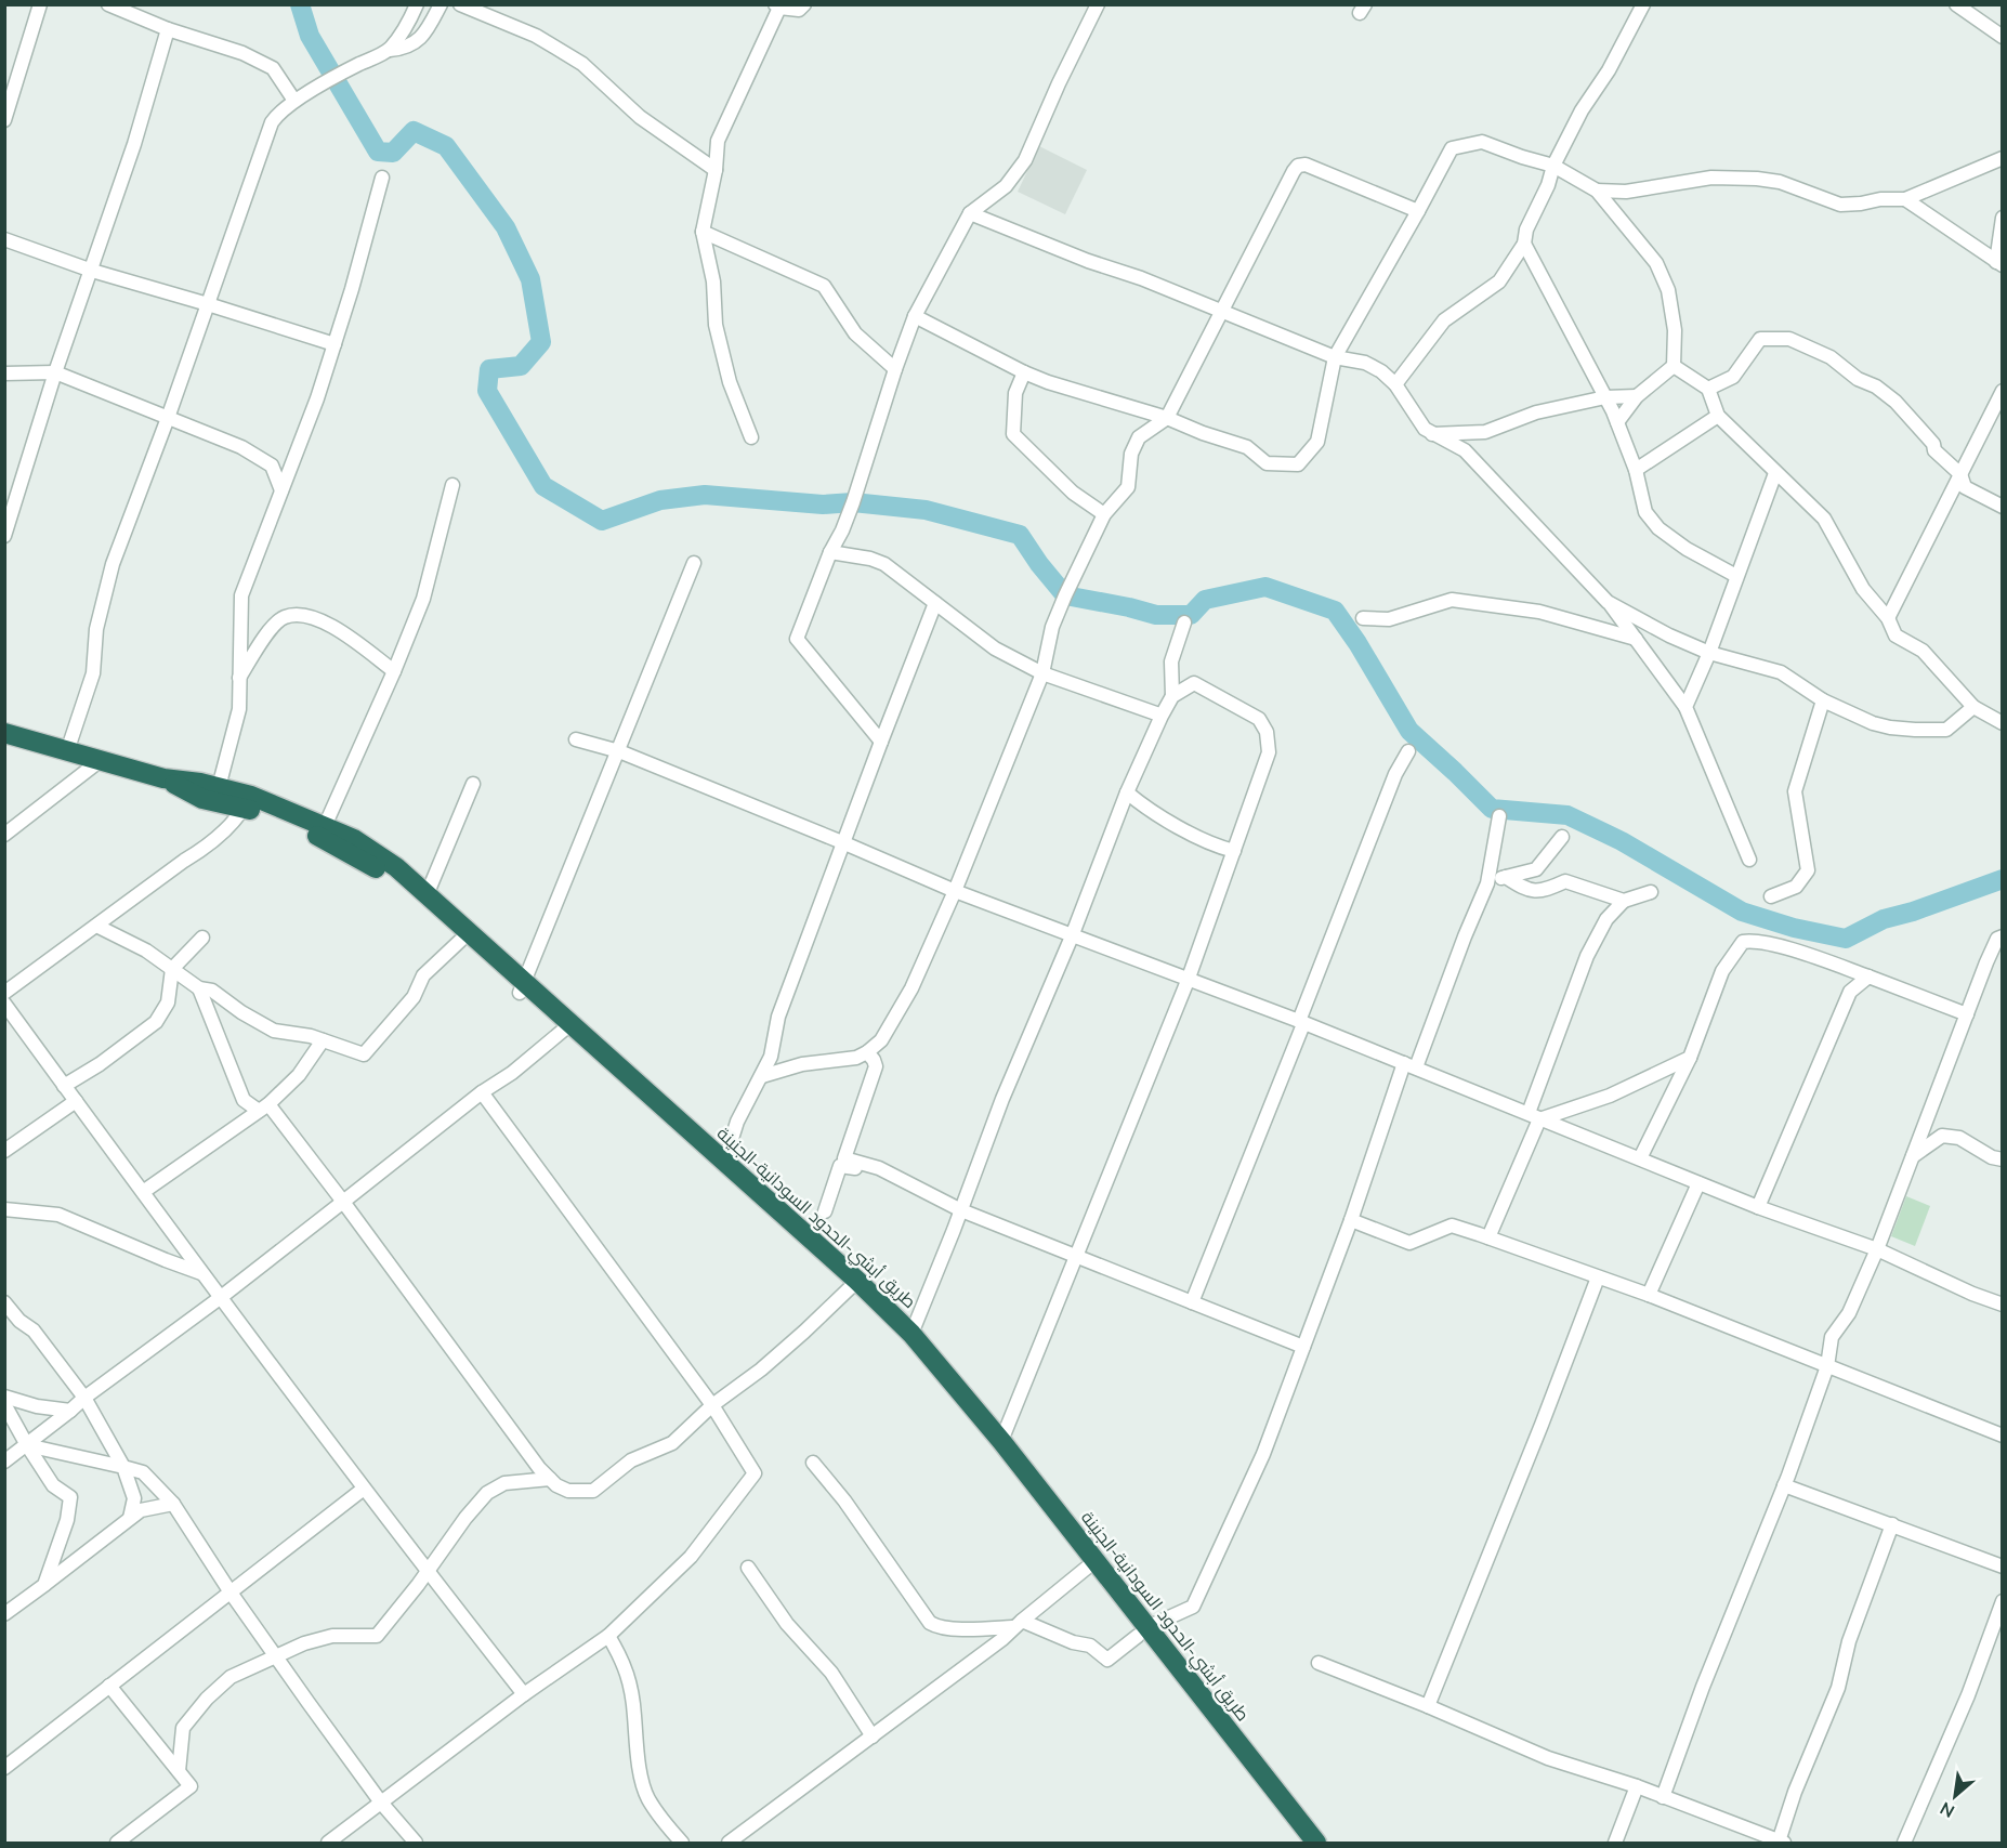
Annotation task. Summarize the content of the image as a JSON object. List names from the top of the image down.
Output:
{
  "streets": {
    "highway": ["طريق أبشي-الحدود السودانية-الجنينة"]
  },
  "north": "bottom left"
}
